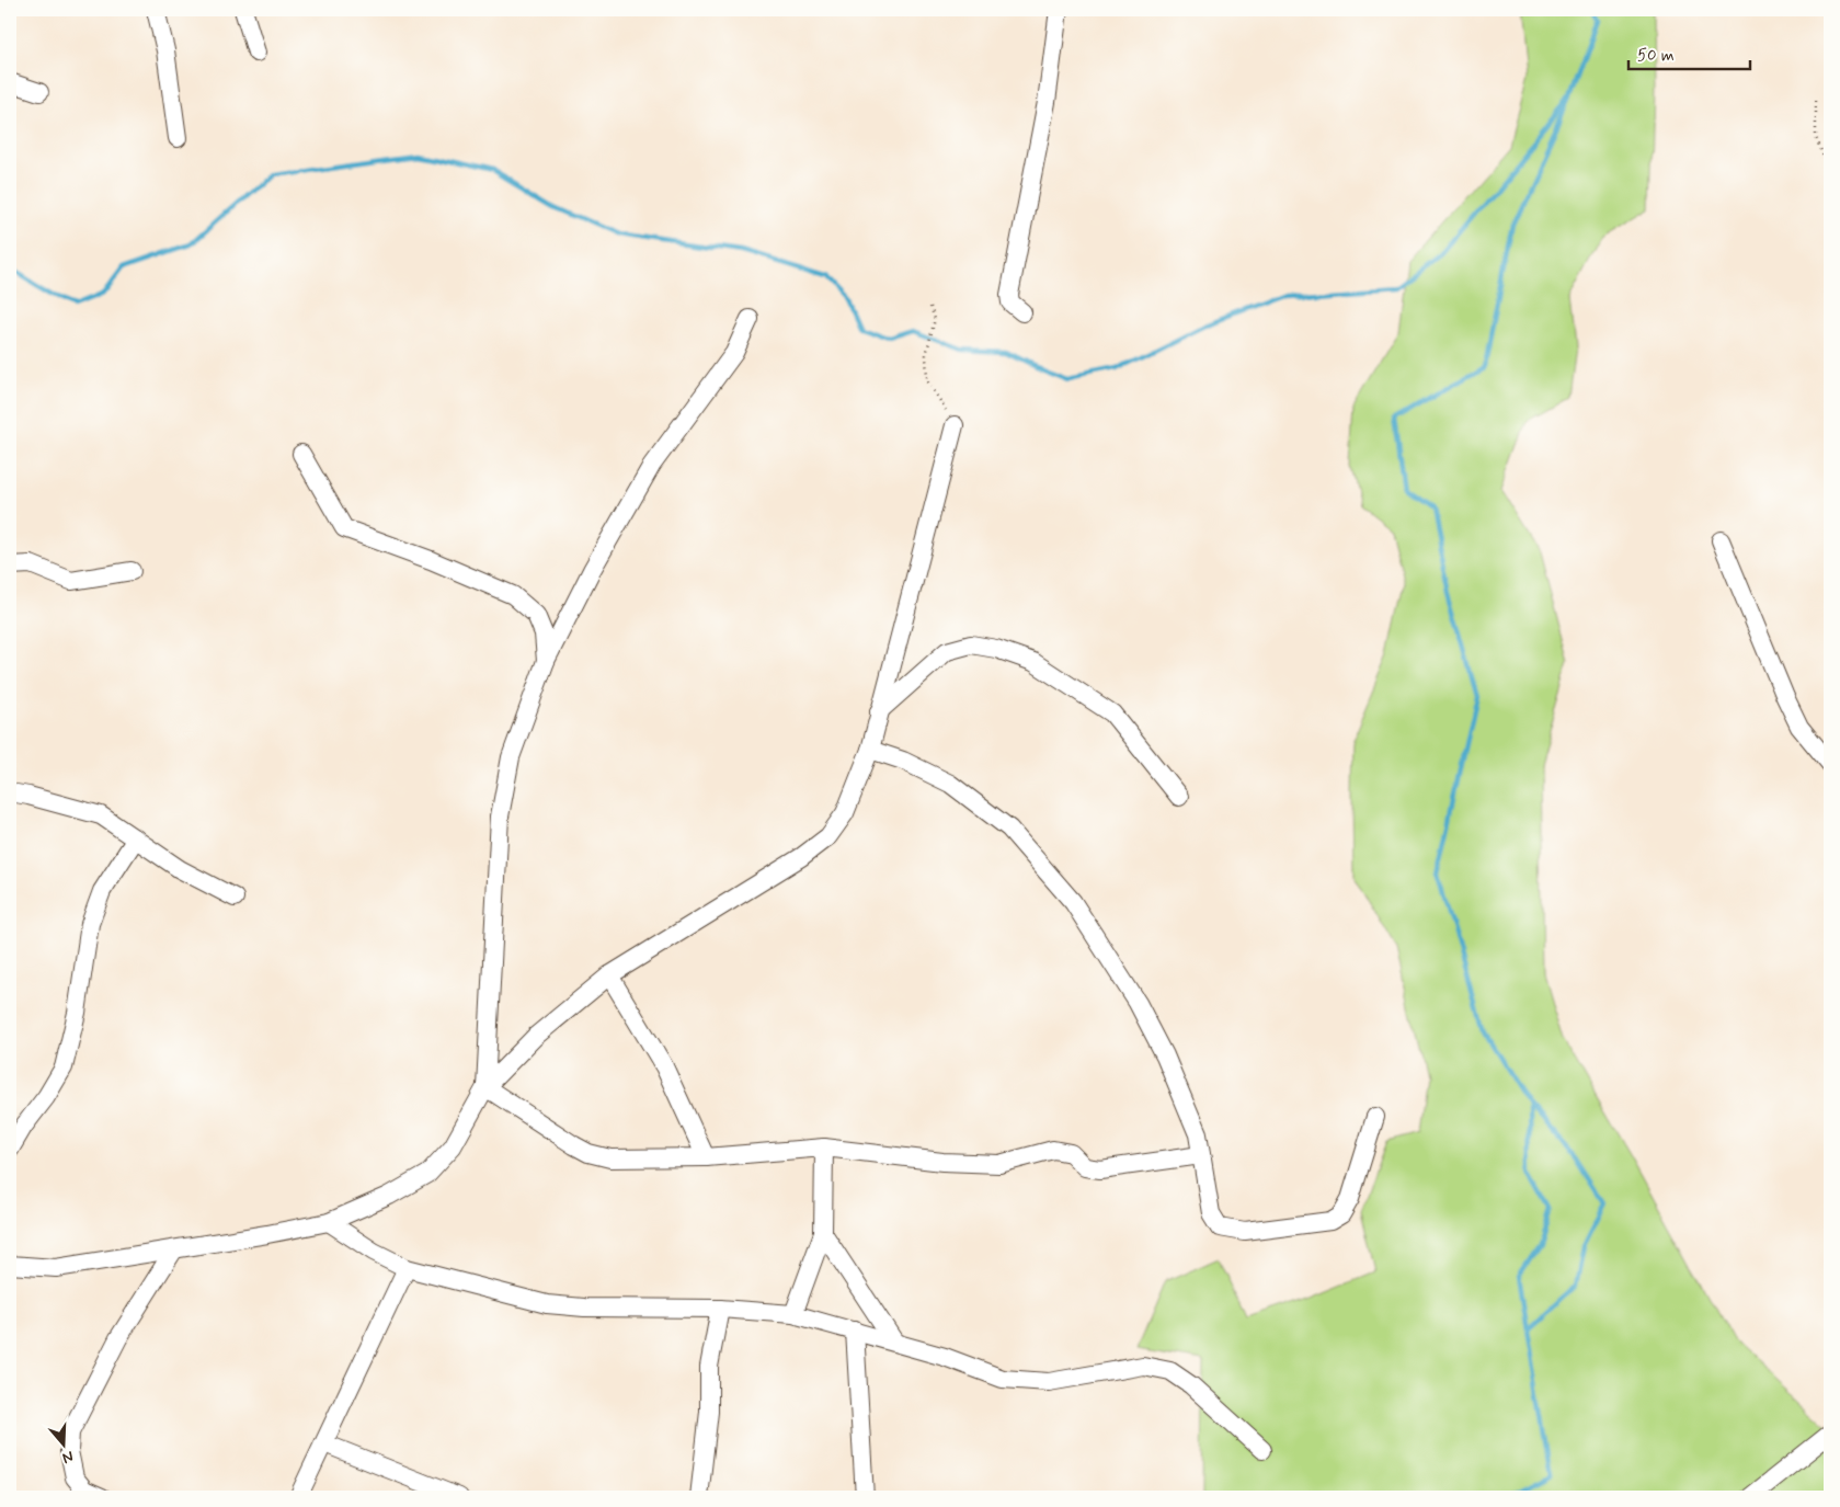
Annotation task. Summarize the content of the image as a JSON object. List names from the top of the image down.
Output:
{
  "scale_bar": "50 m",
  "north": "bottom"
}
